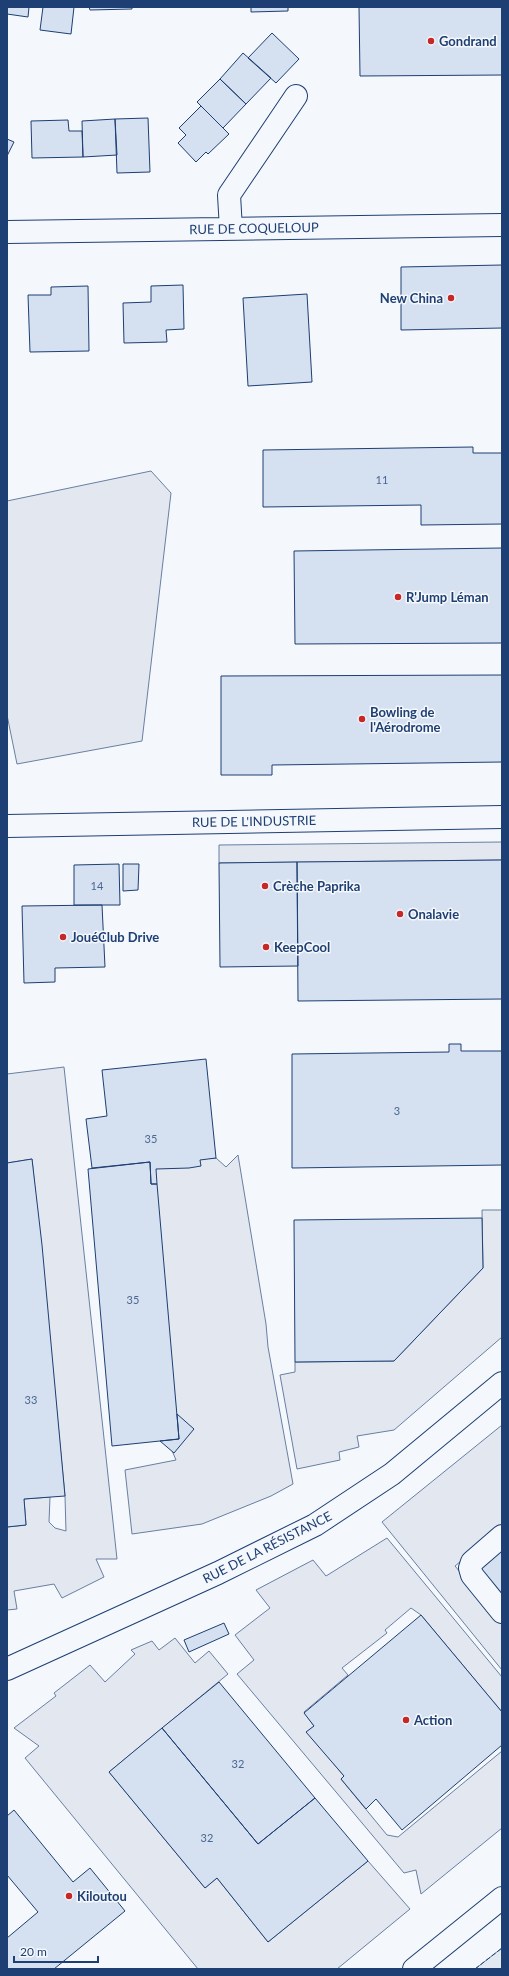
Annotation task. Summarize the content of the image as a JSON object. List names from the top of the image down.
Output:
{
  "streets": {
    "street": ["RUE DE COQUELOUP", "RUE DE L'INDUSTRIE", "RUE DE LA RÉSISTANCE"]
  },
  "places": [
    "Gondrand",
    "New China",
    "R'Jump Léman",
    "Bowling de l'Aérodrome",
    "Crèche Paprika",
    "Onalavie",
    "JouéClub Drive",
    "KeepCool",
    "Action",
    "Kiloutou"
  ],
  "house_numbers": [
    "11",
    "14",
    "3",
    "35",
    "35",
    "33",
    "32",
    "32"
  ],
  "scale_bar": "20 m"
}
